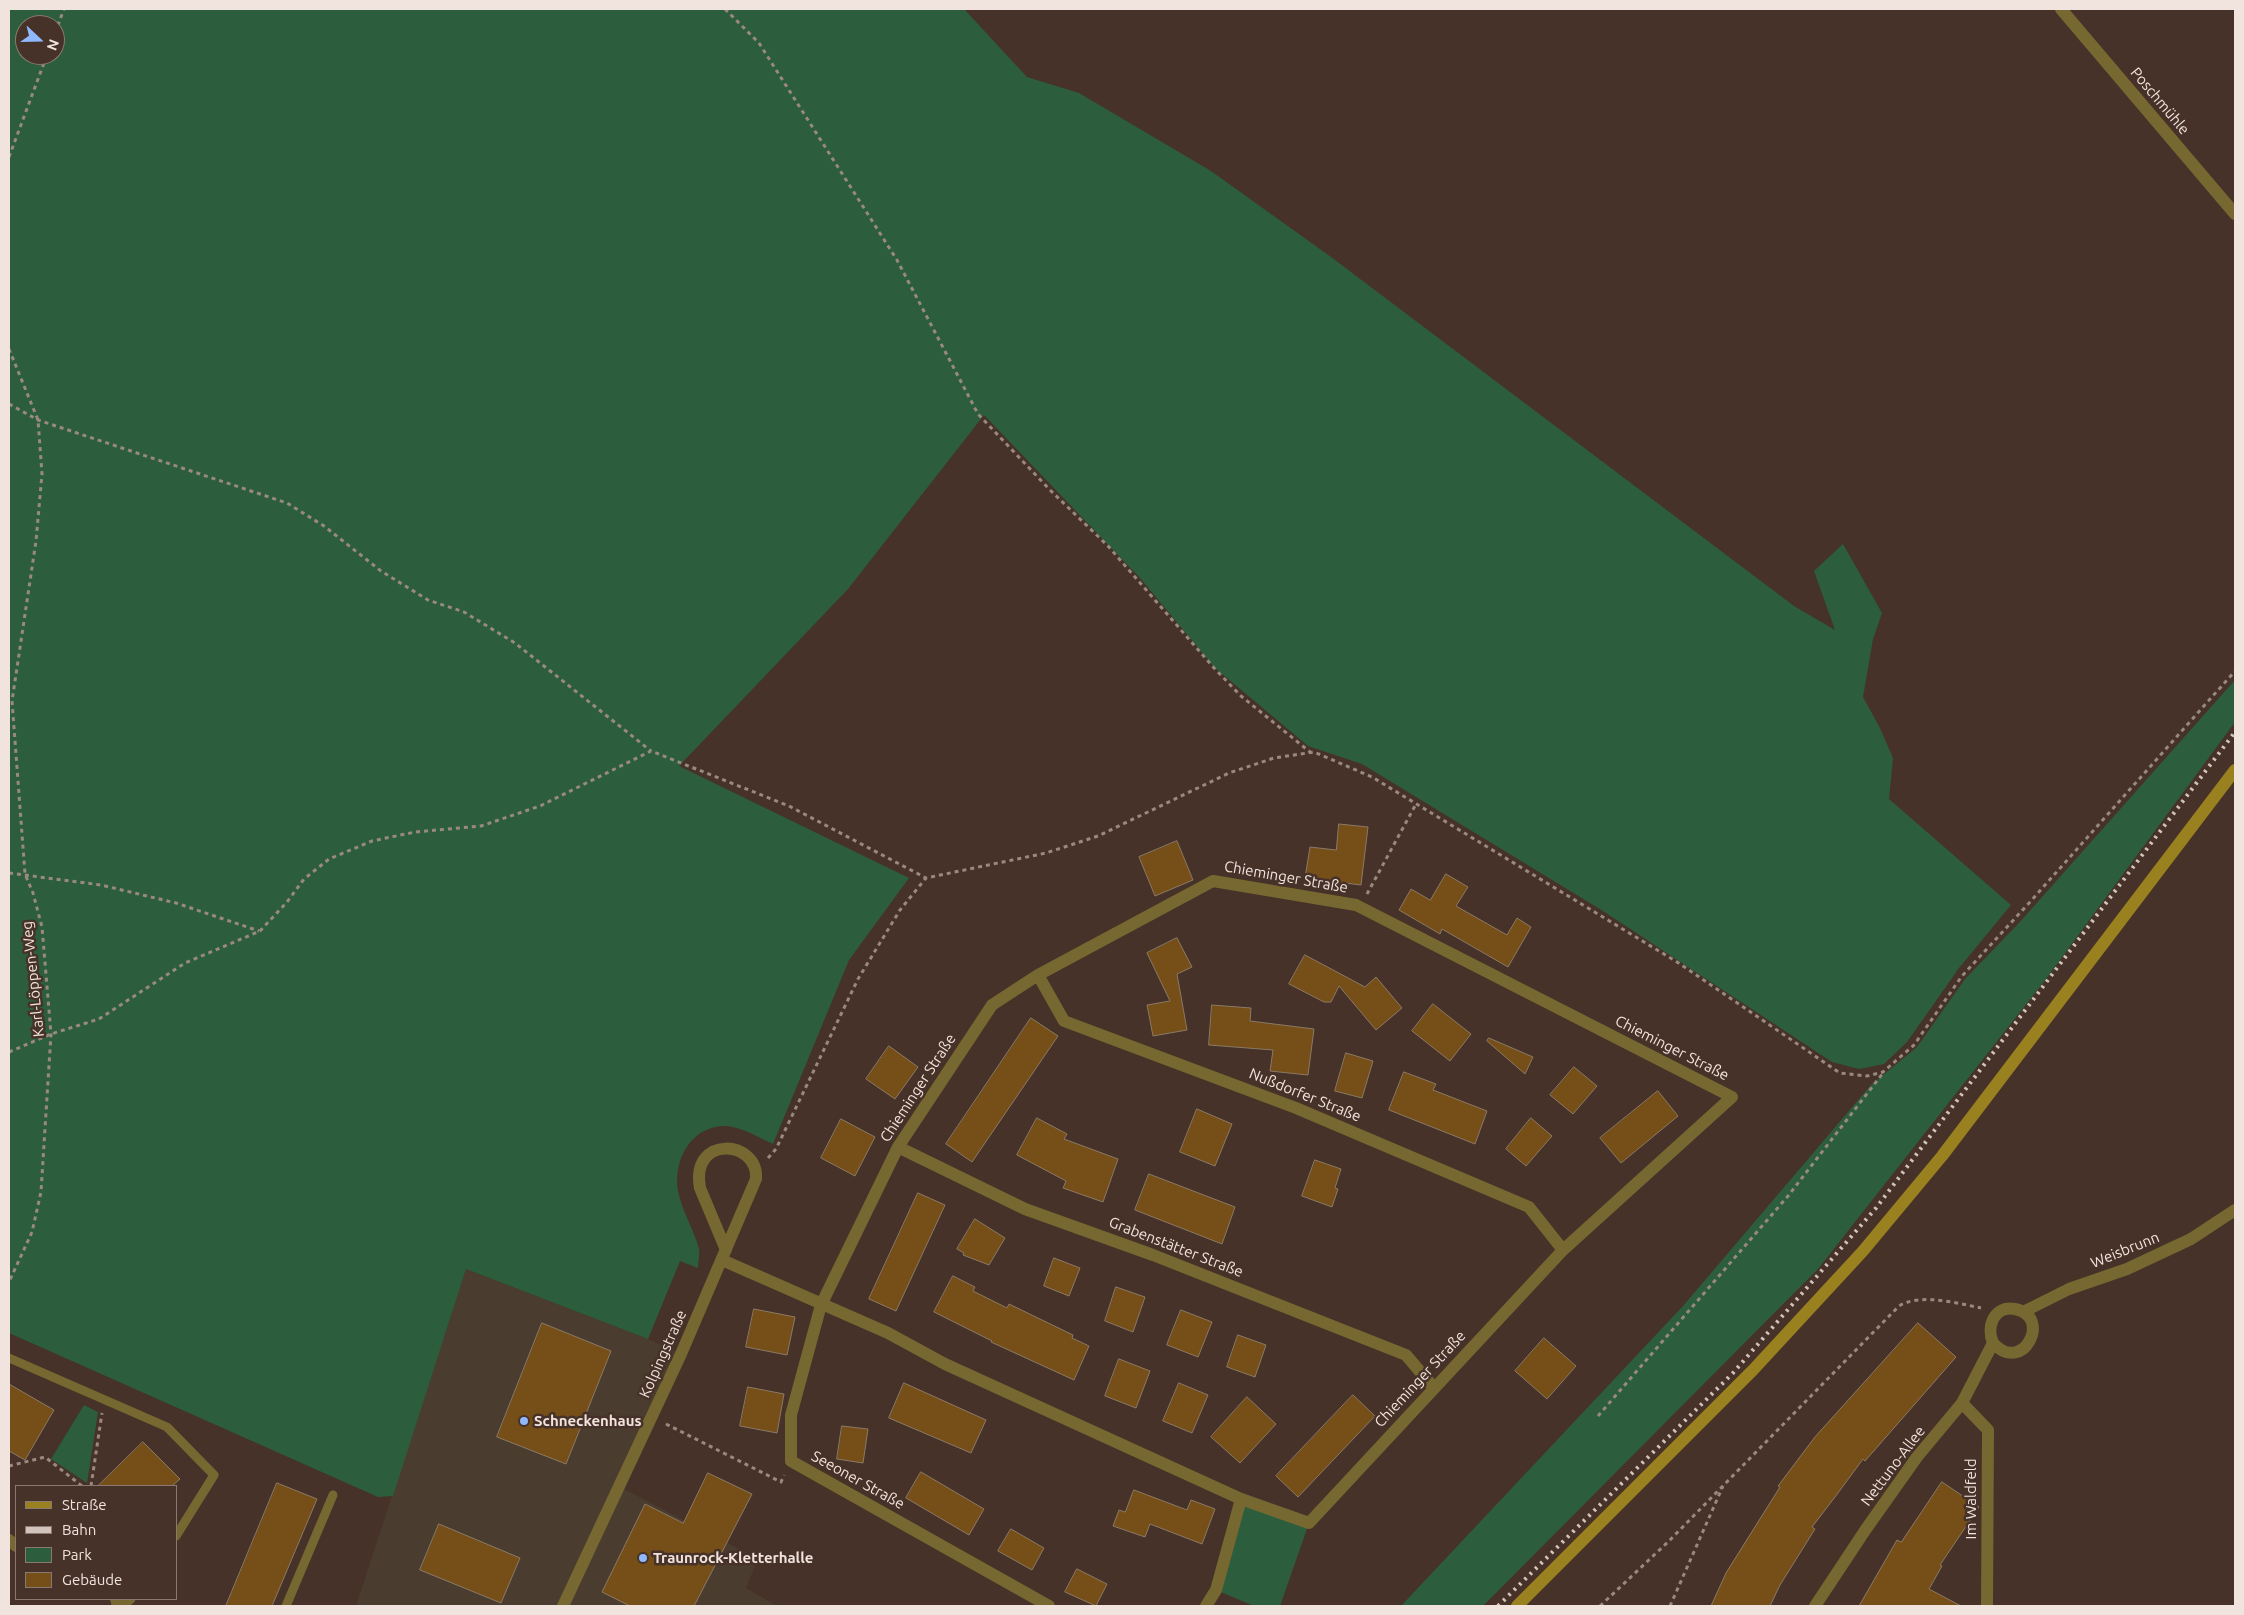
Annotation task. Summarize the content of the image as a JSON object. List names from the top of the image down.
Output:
{
  "streets": {
    "street": [
      "Poschmühle",
      "Chieminger Straße",
      "Nußdorfer Straße",
      "Grabenstätter Straße",
      "Weisbrunn",
      "Kolpingstraße",
      "Nettuno-Allee",
      "Seeoner Straße",
      "Im Waldfeld"
    ],
    "path": ["Karl-Löppen-Weg"]
  },
  "crossings": [
    ["Chieminger Straße", "Nußdorfer Straße"],
    ["Chieminger Straße", "Grabenstätter Straße"],
    ["Chieminger Straße", "Kolpingstraße"],
    ["Chieminger Straße", "Seeoner Straße"],
    ["Weisbrunn", "Nettuno-Allee"],
    ["Nettuno-Allee", "Im Waldfeld"]
  ],
  "places": ["Schneckenhaus", "Traunrock-Kletterhalle"],
  "legend": [
    "Straße",
    "Bahn",
    "Park",
    "Gebäude"
  ],
  "north": "right"
}
